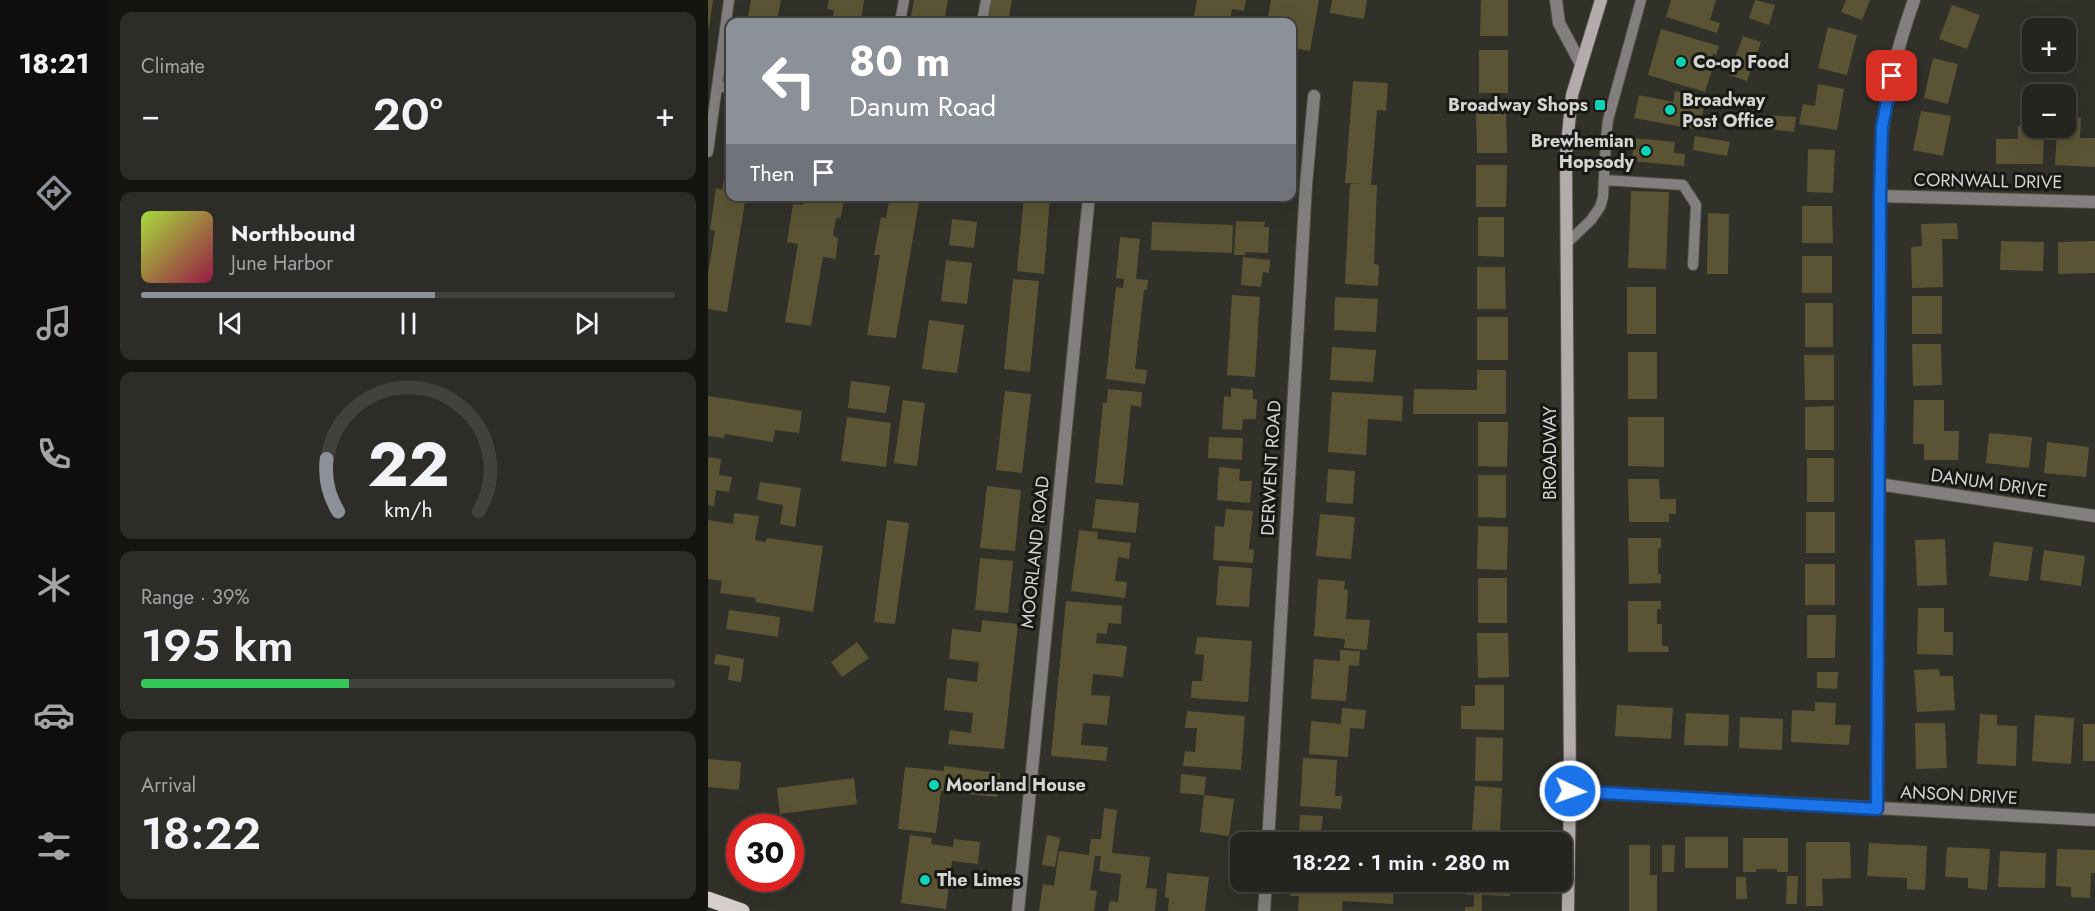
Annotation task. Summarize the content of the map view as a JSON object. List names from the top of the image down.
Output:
{
  "streets": {
    "street": [
      "CORNWALL DRIVE",
      "BROADWAY",
      "DERWENT ROAD",
      "DANUM DRIVE",
      "MOORLAND ROAD",
      "ANSON DRIVE"
    ]
  },
  "crossings": [
    ["BROADWAY", "ANSON DRIVE"]
  ],
  "places": {
    "other": [
      "Co-op Food",
      "Broadway Post Office",
      "Brewhemian Hopsody",
      "Moorland House",
      "The Limes"
    ],
    "transit": ["Broadway Shops"]
  },
  "page": {
    "tabs": "18:21",
    "tile": [
      "Climate",
      ["Range · 39%", "195 km"],
      ["Arrival", "18:22"]
    ],
    "map_buttons": ["+", "−"],
    "turn": ["80 m", "Danum Road"],
    "heat": ["−", "20°", "+"],
    "then": "Then",
    "song": ["Northbound", "June Harbor"],
    "limit": "30",
    "trip": "18:22 · 1 min · 280 m",
    "gauge": ["22", "km/h"]
  }
}
